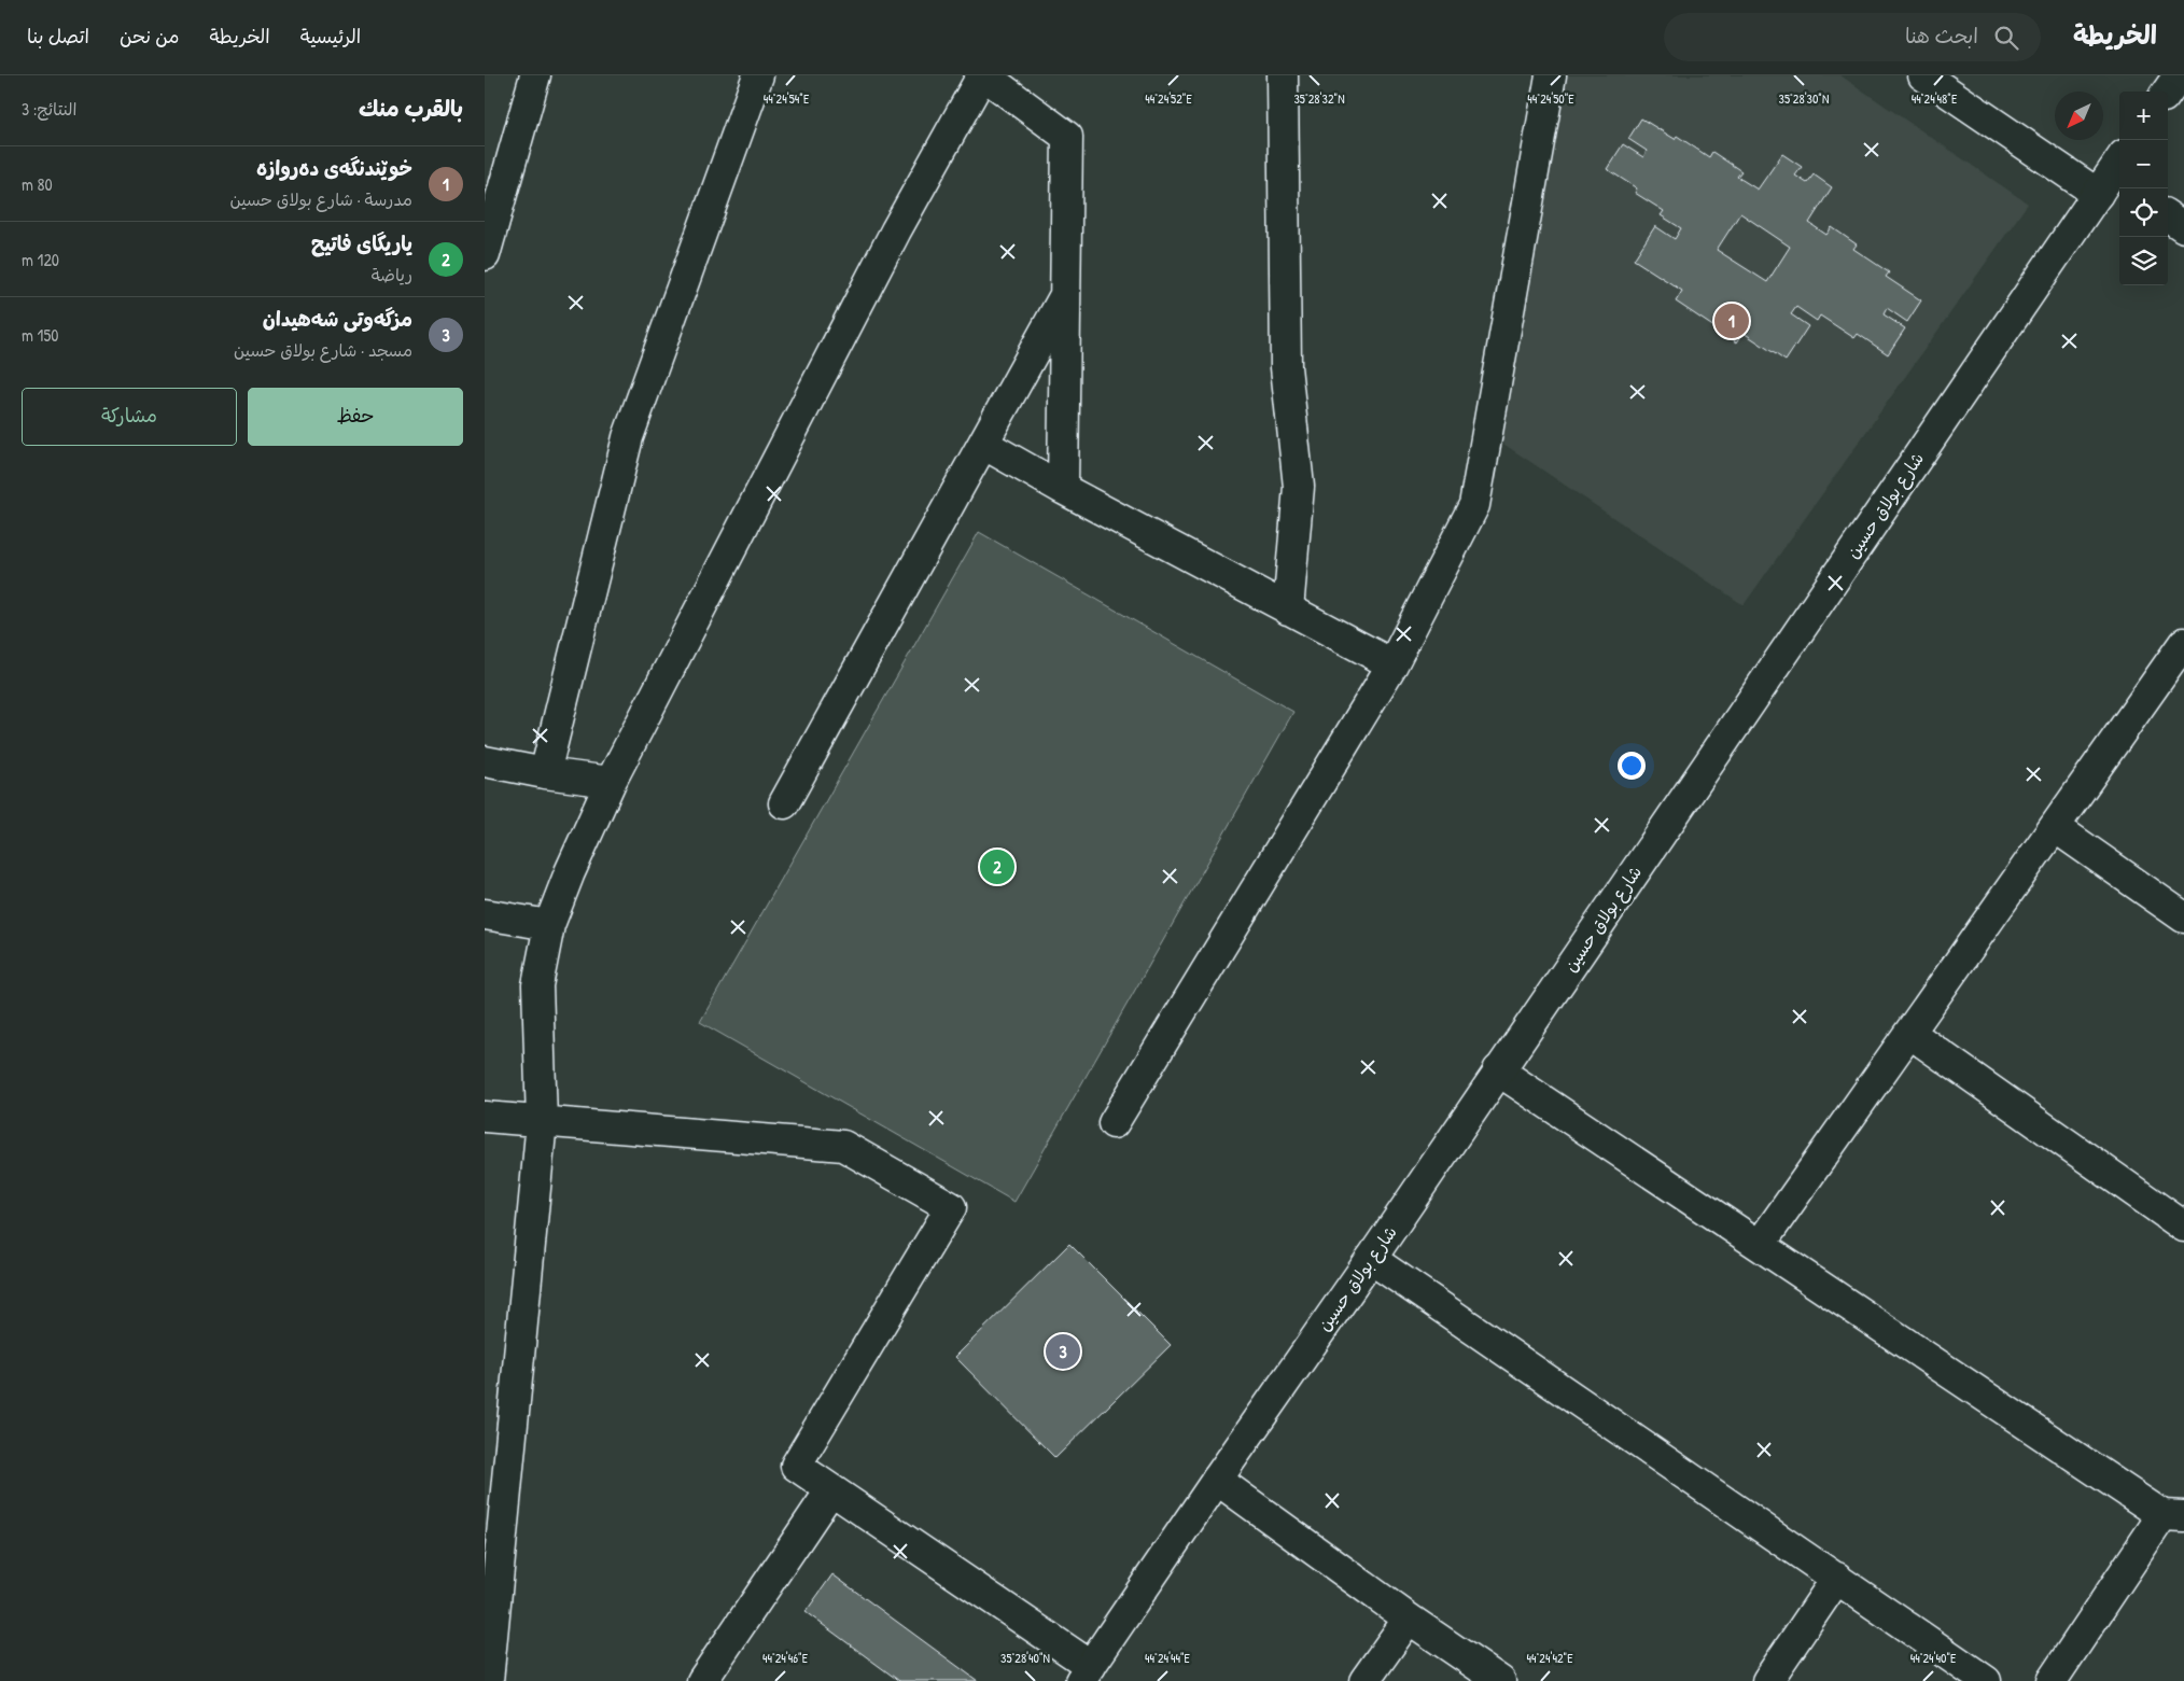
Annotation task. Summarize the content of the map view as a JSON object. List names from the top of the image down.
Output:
{
  "streets": {
    "street": ["شارع بولاق حسين"]
  },
  "north": "bottom left",
  "page": {
    "header": "الخريطة",
    "search": "ابحث هنا",
    "nav": [
      "الرئيسية",
      "الخريطة",
      "من نحن",
      "اتصل بنا"
    ],
    "heading": ["بالقرب منك", "النتائج: 3"],
    "map_buttons": ["+", "−"],
    "list": [
      {
        "mark": "1",
        "name": "خوێندنگەی دەروازە",
        "note": "مدرسة · شارع بولاق حسين",
        "value": "80 m"
      },
      {
        "mark": "2",
        "name": "یاریگای فاتیح",
        "note": "رياضة",
        "value": "120 m"
      },
      {
        "mark": "3",
        "name": "مزگەوتی شەهیدان",
        "note": "مسجد · شارع بولاق حسين",
        "value": "150 m"
      }
    ],
    "pins": ["1", "2", "3"],
    "buttons": ["حفظ", "مشاركة"]
  },
  "coordinates": [
    "35°28'32\"N",
    "35°28'30\"N",
    "44°24'50\"E",
    "44°24'54\"E",
    "44°24'52\"E",
    "44°24'48\"E",
    "44°24'46\"E",
    "44°24'44\"E",
    "44°24'42\"E",
    "44°24'40\"E",
    "35°28'40\"N"
  ]
}
